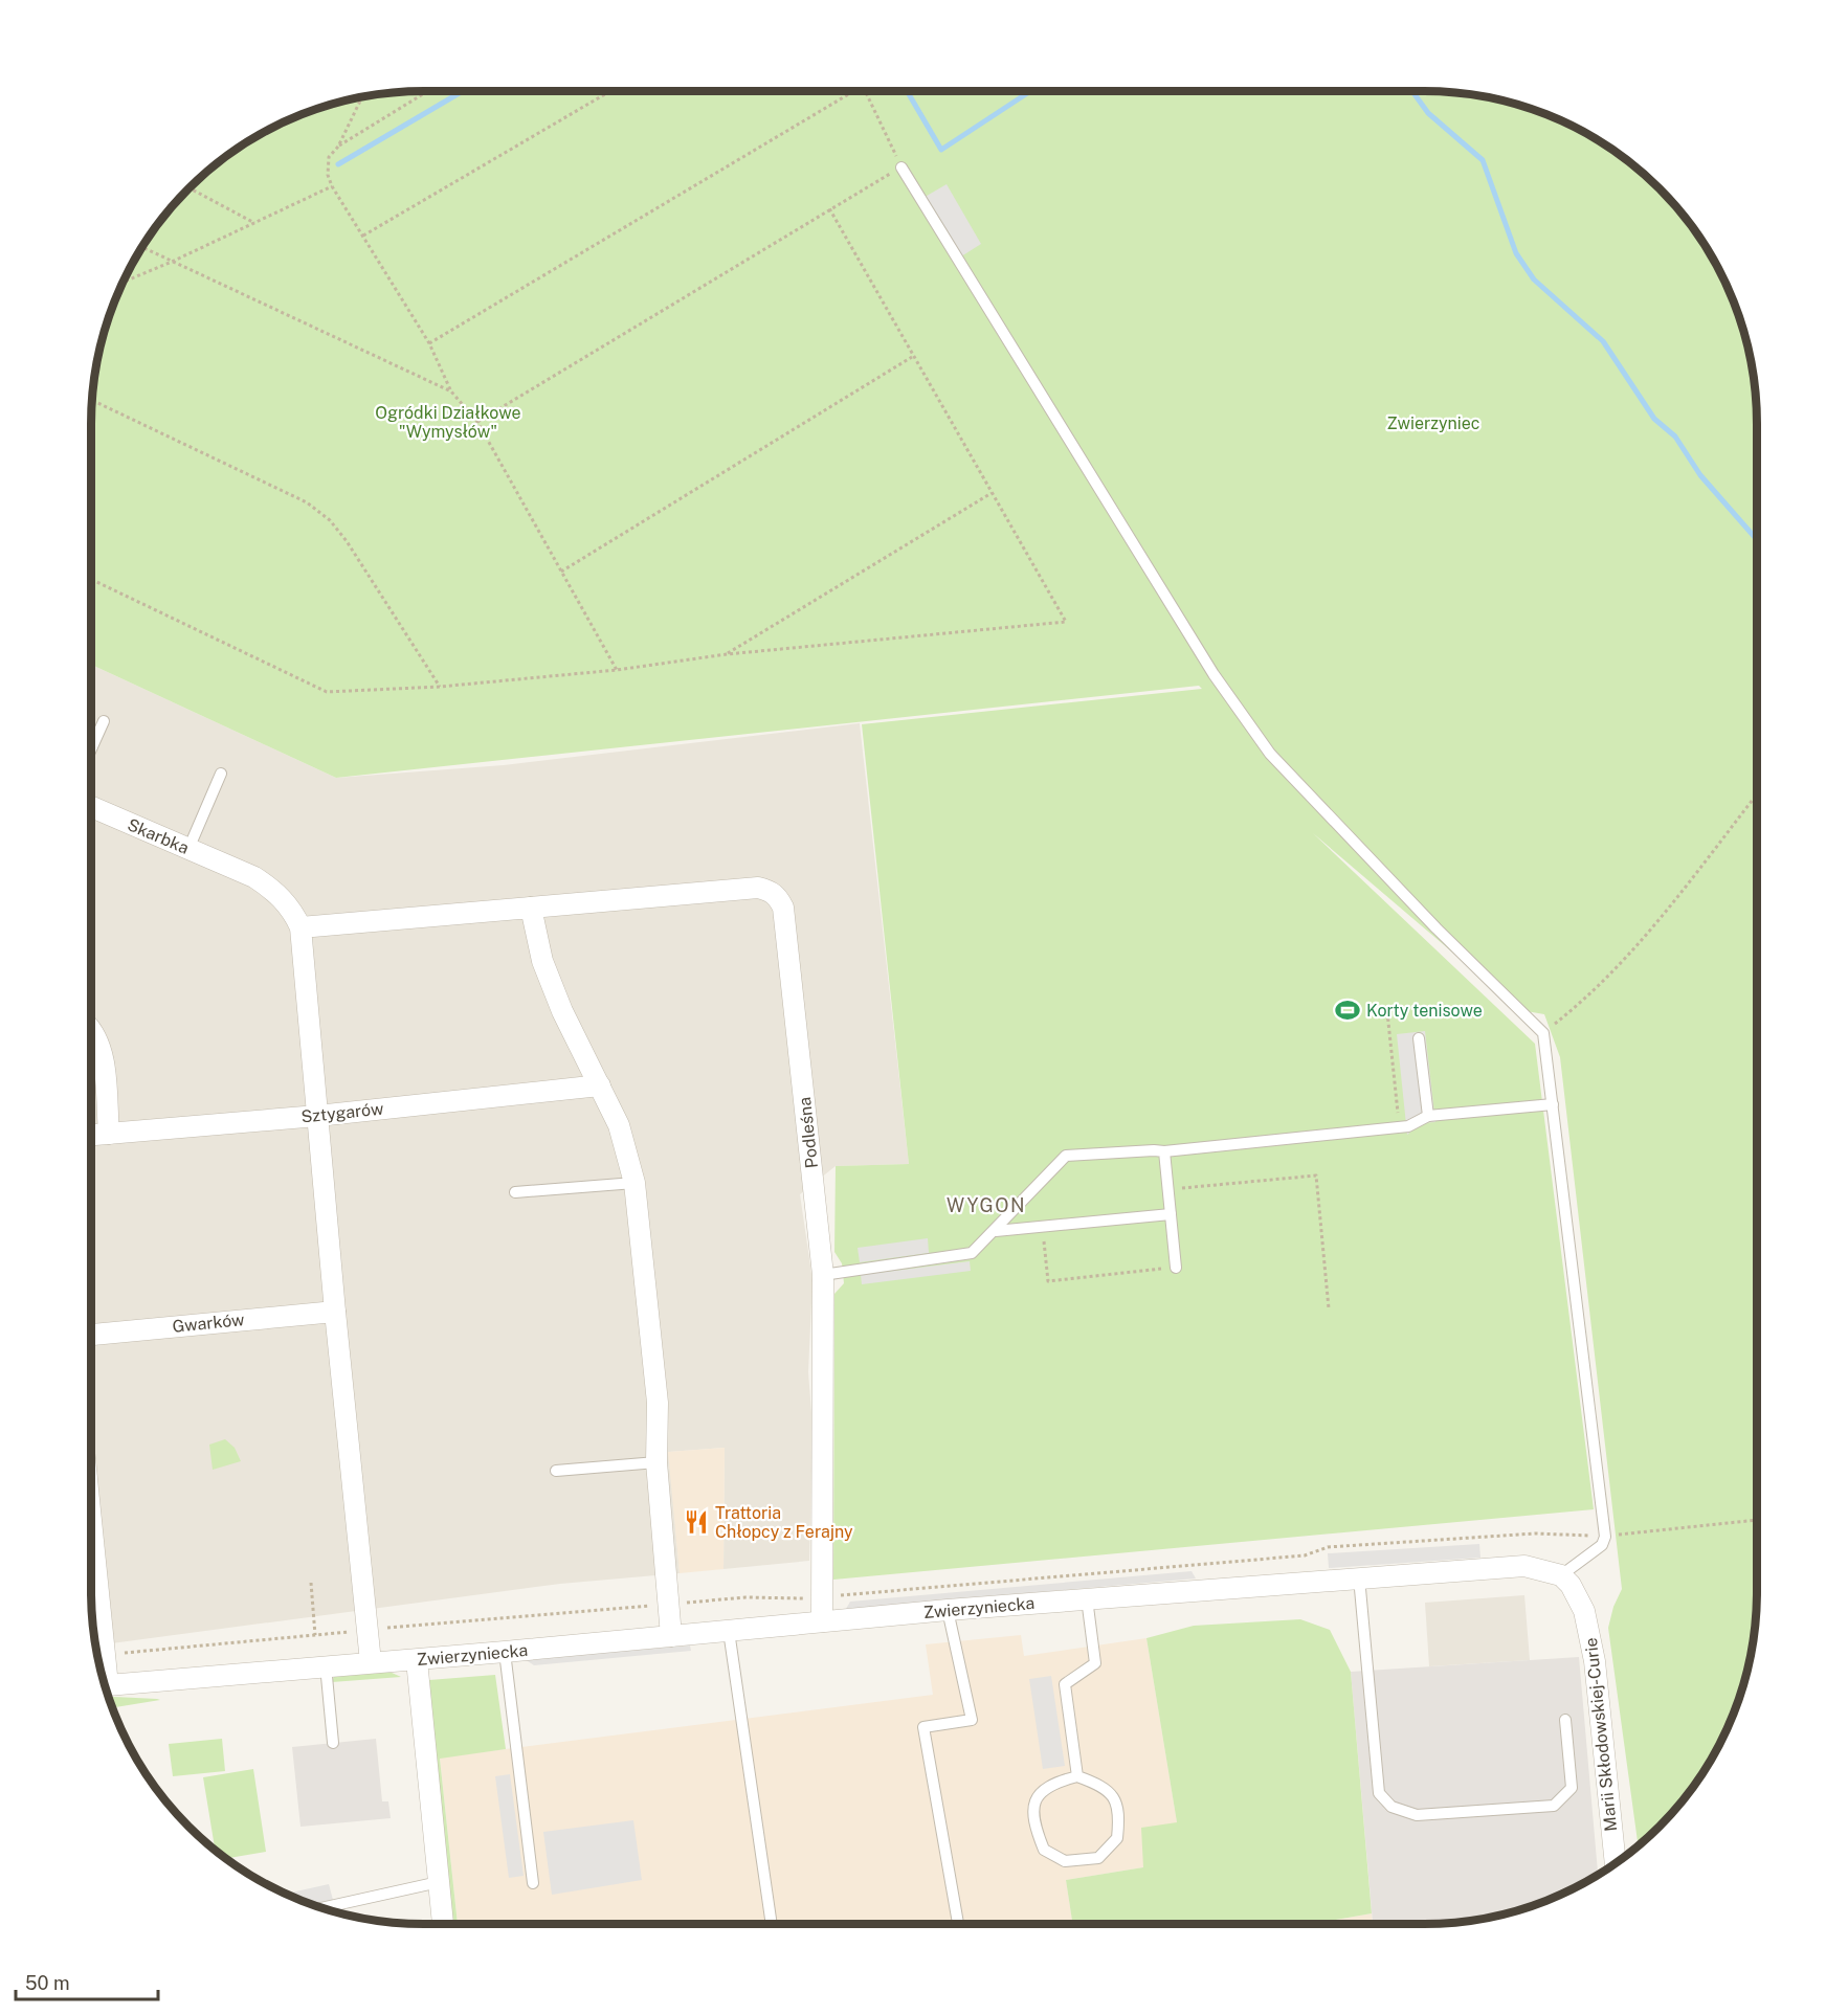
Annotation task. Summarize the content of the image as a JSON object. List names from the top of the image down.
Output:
{
  "streets": {
    "street": [
      "Skarbka",
      "Sztygarów",
      "Podleśna",
      "Gwarków",
      "Zwierzyniecka",
      "Marii Skłodowskiej-Curie"
    ]
  },
  "crossings": [
    ["Podleśna", "Zwierzyniecka"],
    ["Zwierzyniecka", "Marii Skłodowskiej-Curie"]
  ],
  "districts": ["WYGON"],
  "parks": ["Ogródki Działkowe \"Wymysłów\"", "Zwierzyniec"],
  "places": {
    "sports": ["Korty tenisowe"],
    "restaurant": ["Trattoria Chłopcy z Ferajny"]
  },
  "scale_bar": "50 m"
}
